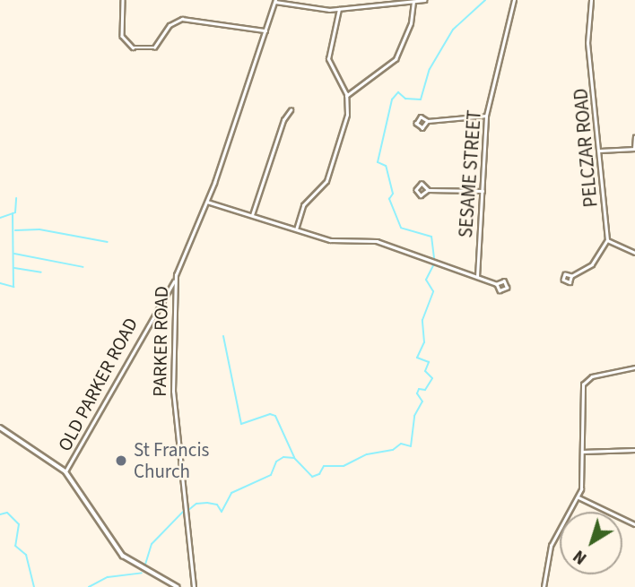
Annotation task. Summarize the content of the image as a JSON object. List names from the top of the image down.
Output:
{
  "streets": {
    "street": [
      "PELCZAR ROAD",
      "SESAME STREET",
      "PARKER ROAD",
      "OLD PARKER ROAD"
    ]
  },
  "crossings": [
    ["PARKER ROAD", "OLD PARKER ROAD"]
  ],
  "places": ["St Francis Church"],
  "north": "bottom left"
}
